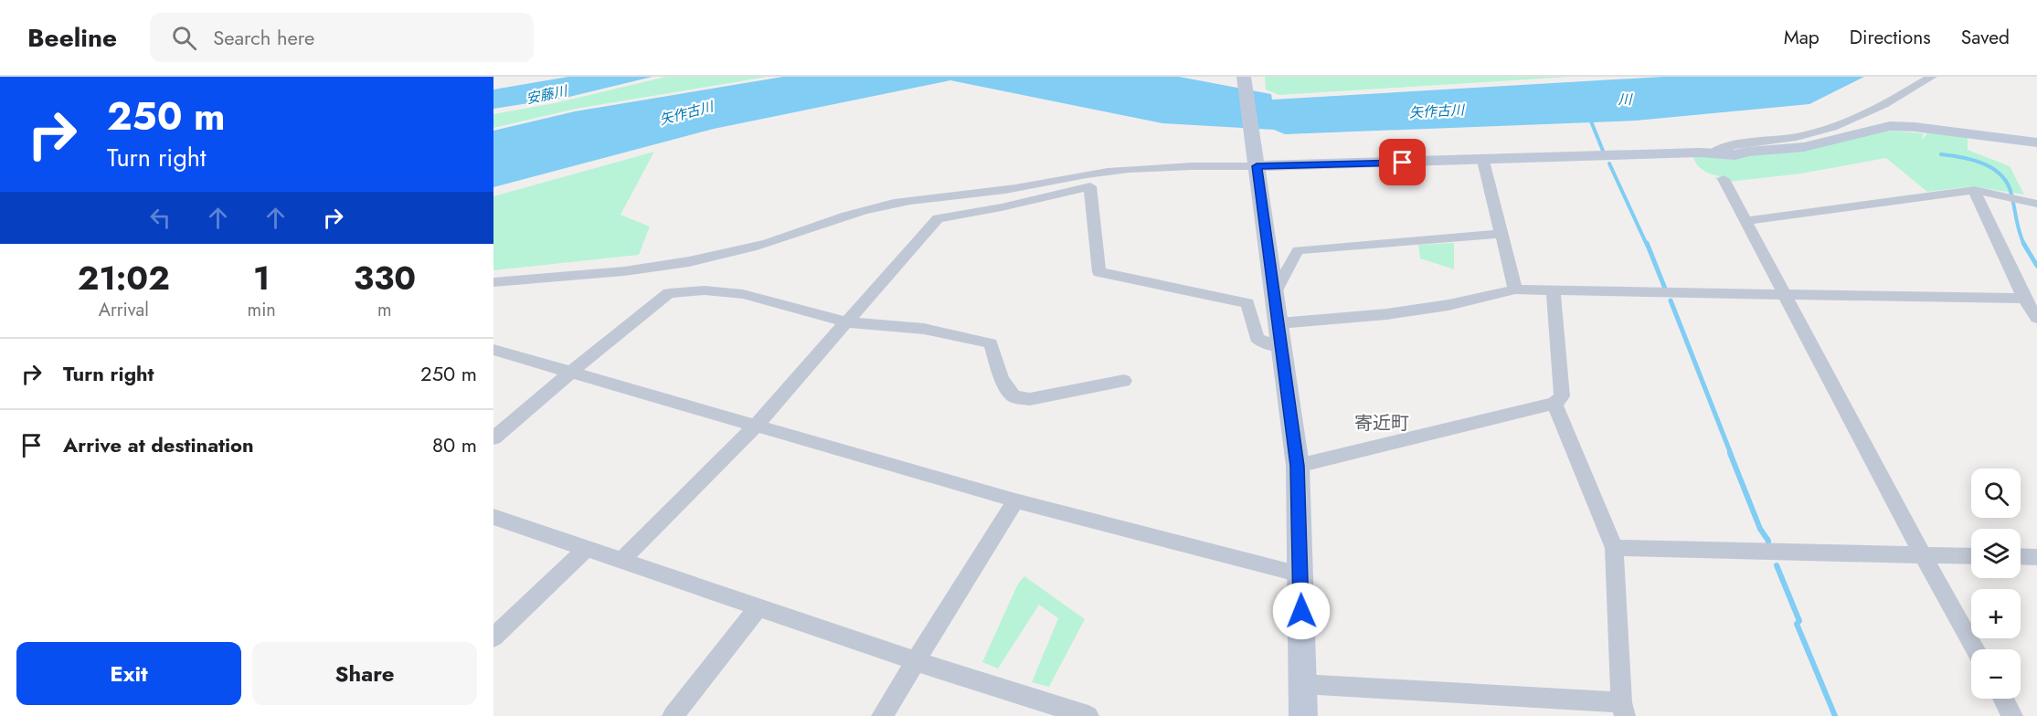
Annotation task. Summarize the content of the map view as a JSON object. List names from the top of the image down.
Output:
{
  "districts": ["寄近町"],
  "water": ["安藤川", "川", "矢作古川"],
  "page": {
    "header": "Beeline",
    "search": "Search here",
    "nav": ["Map", "Directions", "Saved"],
    "turn": ["250 m", "Turn right"],
    "eta": [
      "21:02",
      "Arrival",
      "1",
      "min",
      "330",
      "m"
    ],
    "list": [
      {
        "name": "Turn right",
        "value": "250 m"
      },
      {
        "name": "Arrive at destination",
        "value": "80 m"
      }
    ],
    "map_buttons": ["+", "−"],
    "buttons": ["Exit", "Share"]
  }
}
